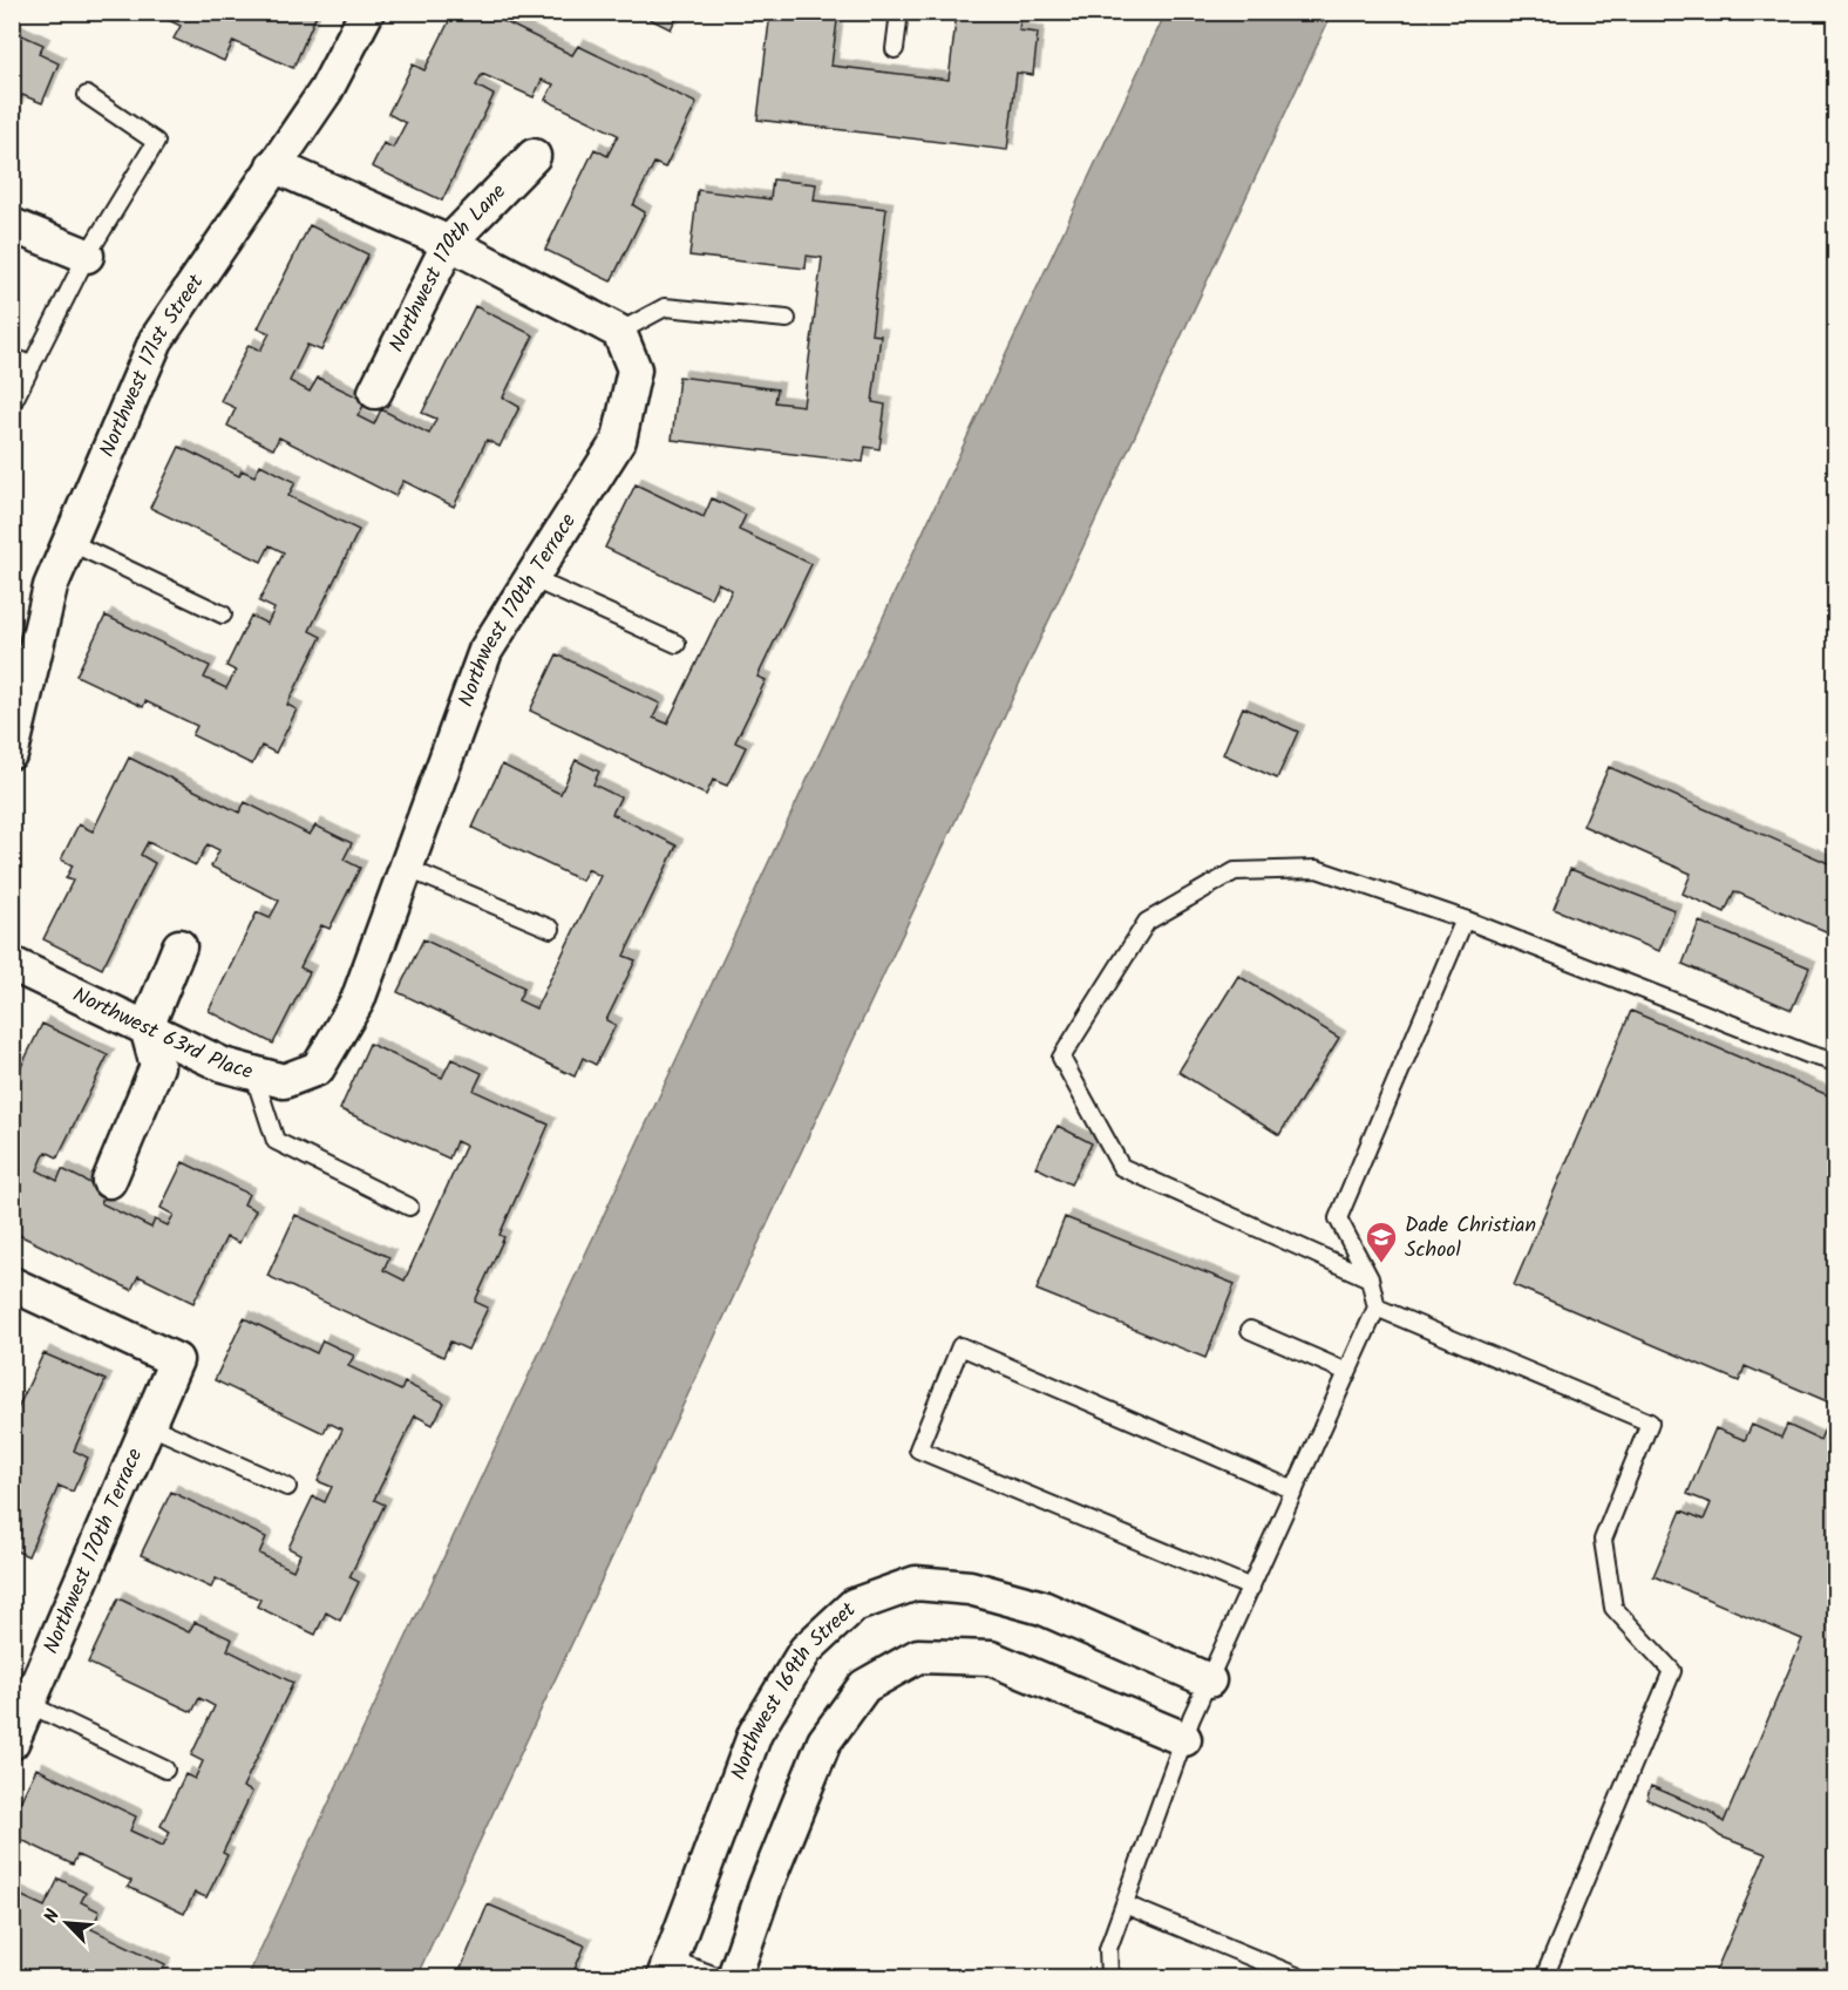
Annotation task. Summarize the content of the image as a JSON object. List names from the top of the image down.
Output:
{
  "streets": {
    "street": [
      "Northwest 170th Lane",
      "Northwest 171st Street",
      "Northwest 170th Terrace",
      "Northwest 63rd Place",
      "Northwest 17Oth Terrace",
      "Northwest 169th Street"
    ]
  },
  "crossings": [
    ["Northwest 170th Terrace", "Northwest 63rd Place"]
  ],
  "places": {
    "school or university": ["Dade Christian School"]
  },
  "north": "top left"
}
